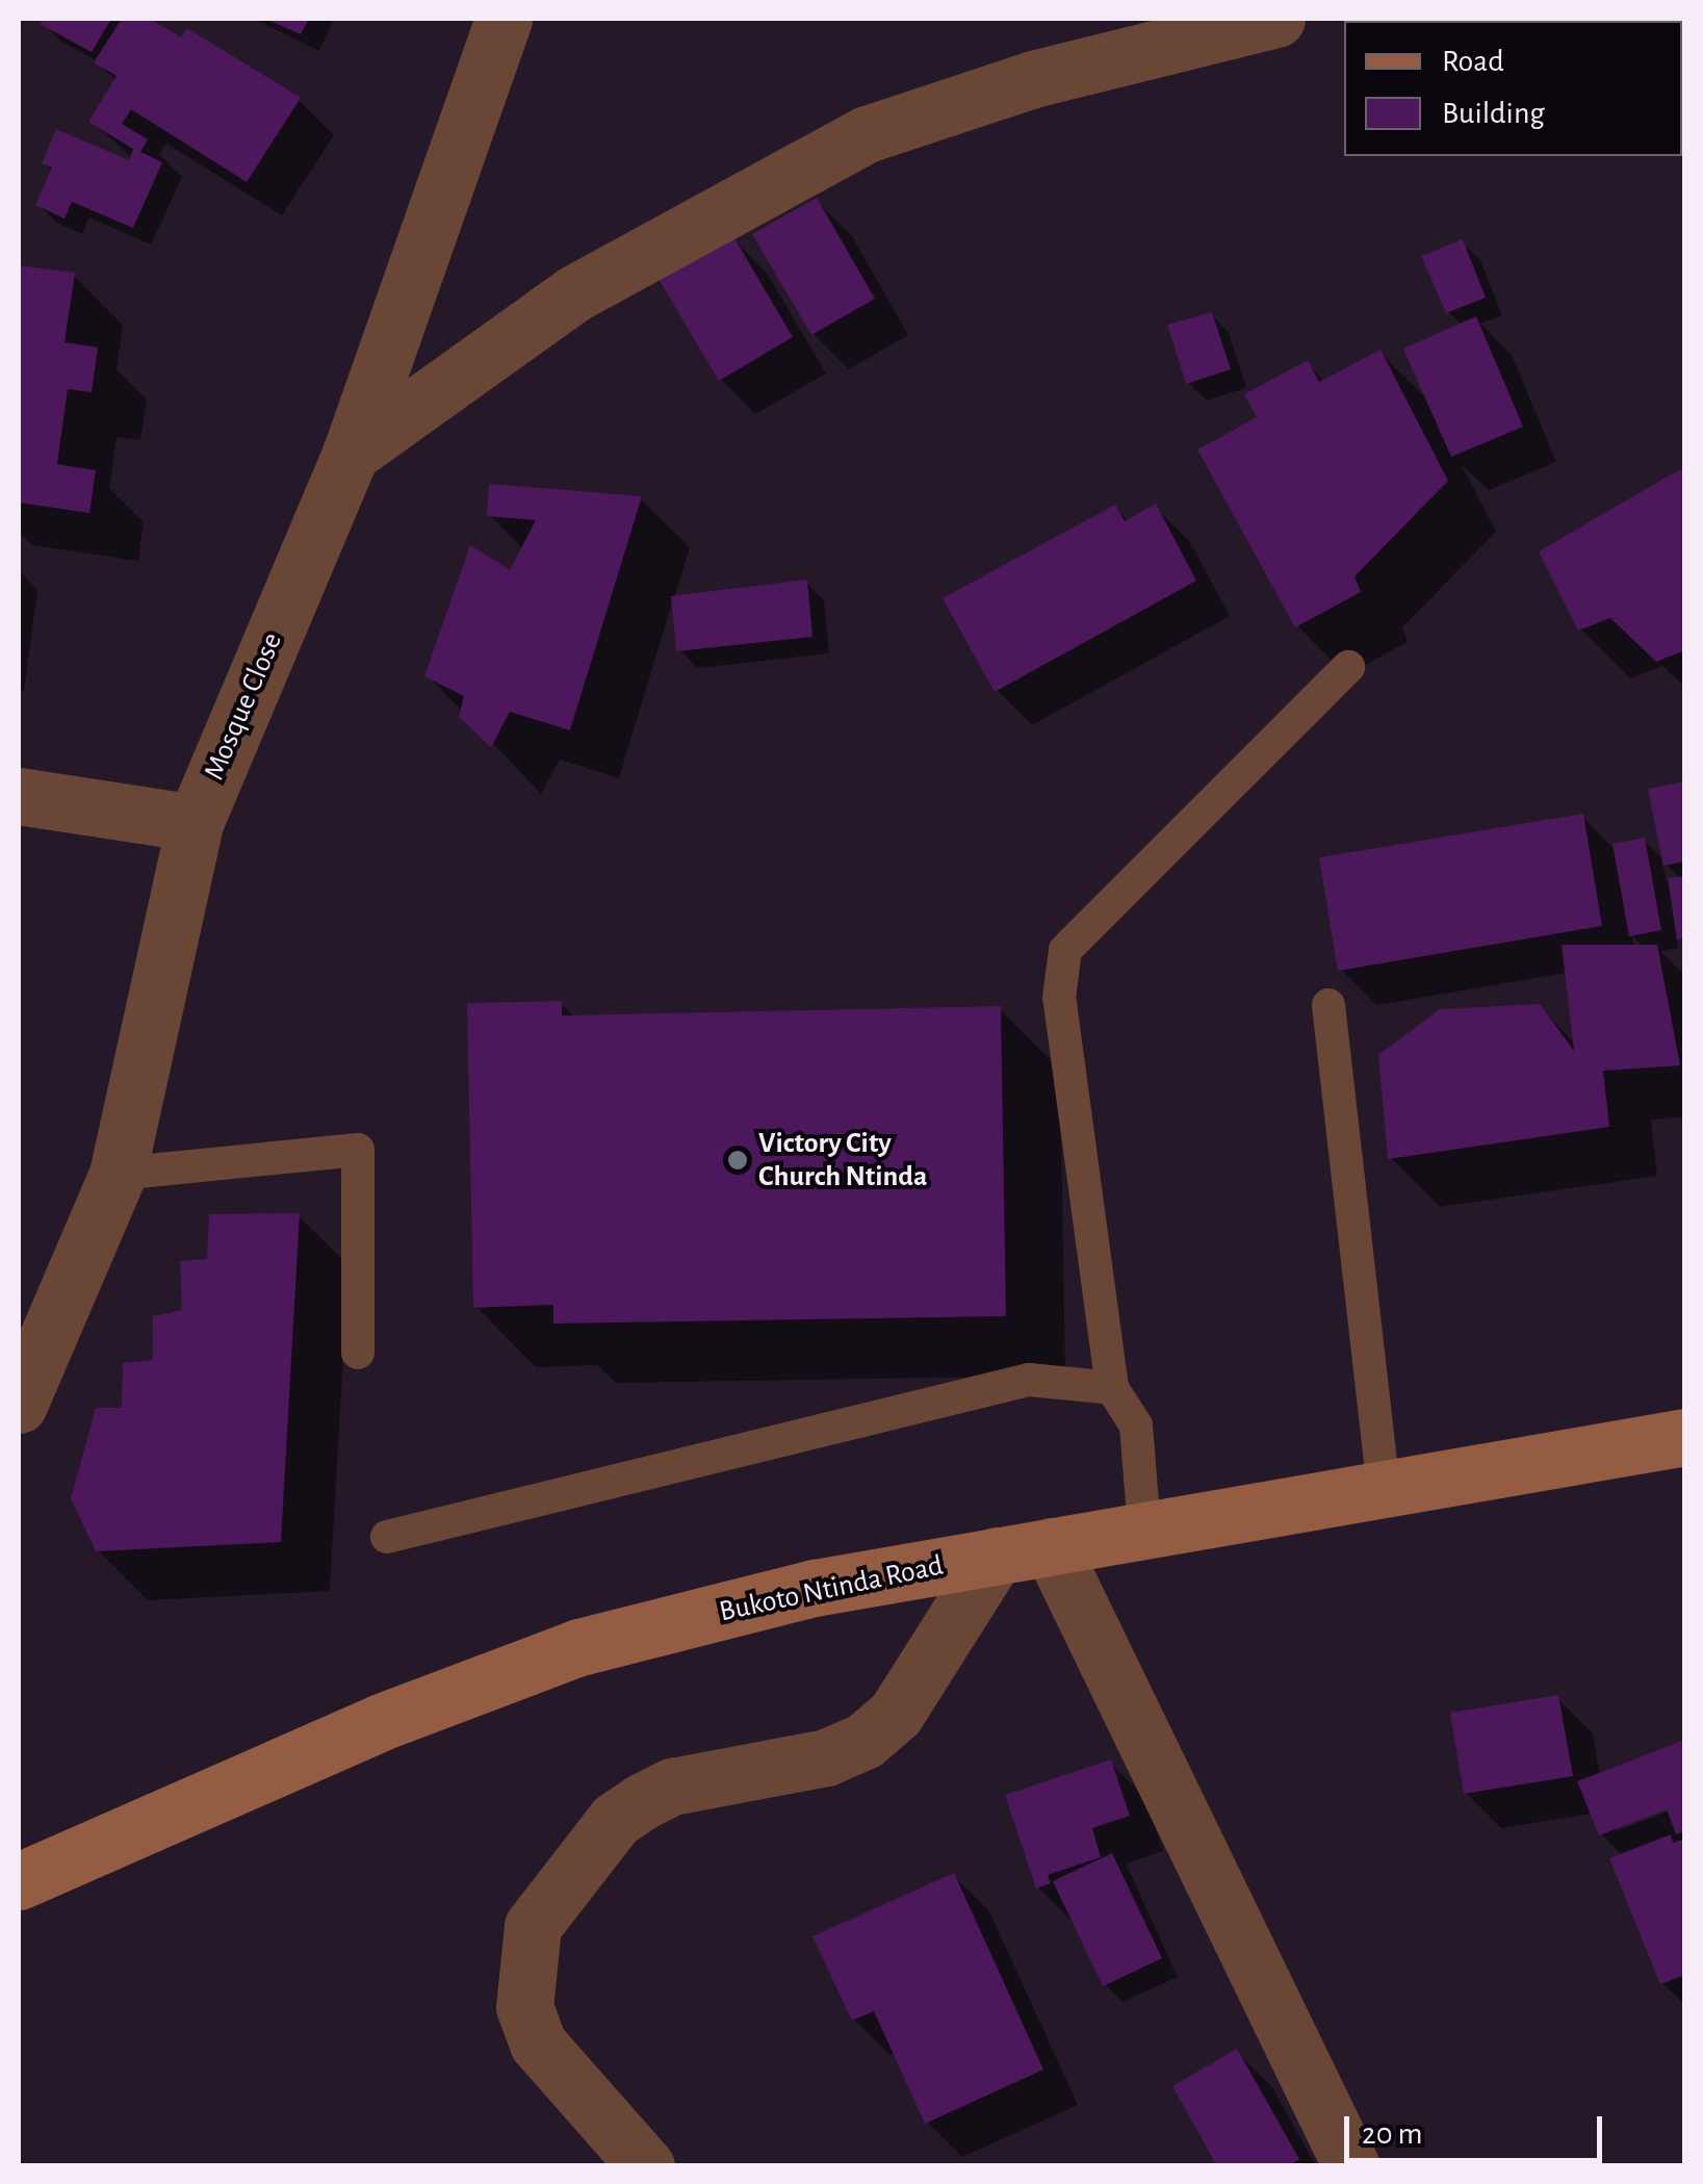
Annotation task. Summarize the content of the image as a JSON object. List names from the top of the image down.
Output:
{
  "streets": {
    "main road": ["Bukoto Ntinda Road"],
    "street": ["Mosque Close"]
  },
  "places": ["Victory City Church Ntinda"],
  "legend": ["Road", "Building"],
  "scale_bar": "20 m"
}
